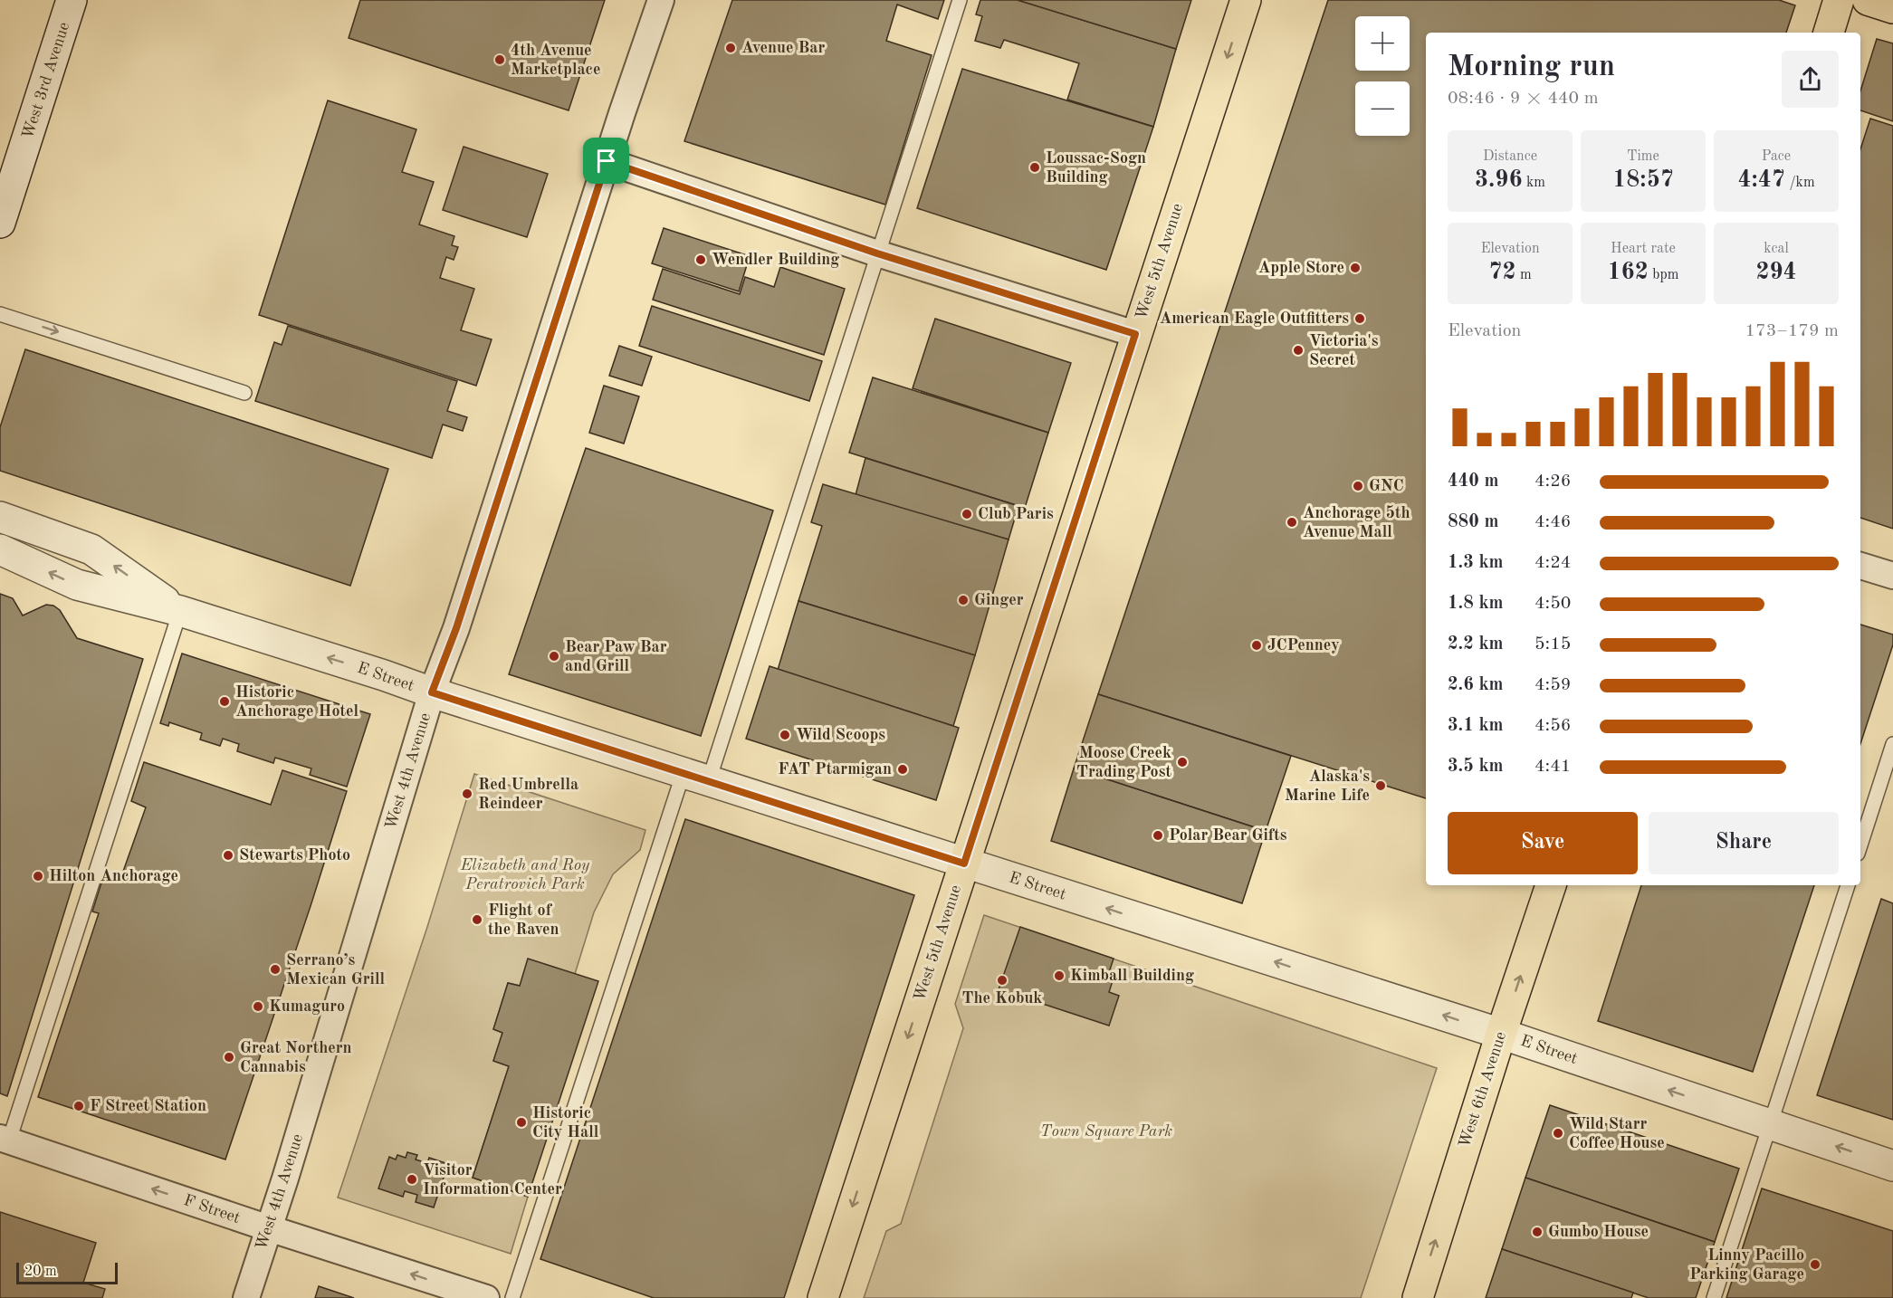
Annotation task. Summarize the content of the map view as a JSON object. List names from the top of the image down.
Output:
{
  "streets": {
    "main road": ["West 5th Avenue", "West 6th Avenue"],
    "street": [
      "West 3rd Avenue",
      "E Street",
      "West 4th Avenue",
      "F Street"
    ]
  },
  "crossings": [
    ["West 5th Avenue", "E Street"],
    ["E Street", "West 4th Avenue"],
    ["E Street", "West 6th Avenue"],
    ["West 4th Avenue", "F Street"]
  ],
  "one_way": [
    "West 5th Avenue",
    "E Street",
    "West 6th Avenue",
    "F Street"
  ],
  "parks": ["Elizabeth and Roy Peratrovich Park", "Town Square Park"],
  "places": [
    "Avenue Bar",
    "4th Avenue Marketplace",
    "Loussac-Sogn Building",
    "Wendler Building",
    "Apple Store",
    "American Eagle Outfitters",
    "Victoria's Secret",
    "GNC",
    "Club Paris",
    "Anchorage 5th Avenue Mall",
    "Ginger",
    "JCPenney",
    "Bear Paw Bar and Grill",
    "Historic Anchorage Hotel",
    "Wild Scoops",
    "Moose Creek Trading Post",
    "FAT Ptarmigan",
    "Alaska's Marine Life",
    "Red Umbrella Reindeer",
    "Polar Bear Gifts",
    "Stewarts Photo",
    "Hilton Anchorage",
    "Flight of the Raven",
    "Serrano’s Mexican Grill",
    "Kimball Building",
    "The Kobuk",
    "Kumaguro",
    "Great Northern Cannabis",
    "F Street Station",
    "Historic City Hall",
    "Wild Starr Coffee House",
    "Visitor Information Center",
    "Gumbo House",
    "Linny Pacillo Parking Garage"
  ],
  "scale_bar": "20 m",
  "page": {
    "map_buttons": ["+", "−"],
    "heading": ["Morning run", "08:46 · 9 × 440 m"],
    "stats": [
      ["Distance", "3.96 km"],
      ["Time", "18:57"],
      ["Pace", "4:47 /km"],
      ["Elevation", "72 m"],
      ["Heart rate", "162 bpm"],
      ["kcal", "294"]
    ],
    "chart": ["Elevation", "173–179 m"],
    "list": [
      {
        "name": "440 m",
        "note": "4:26"
      },
      {
        "name": "880 m",
        "note": "4:46"
      },
      {
        "name": "1.3 km",
        "note": "4:24"
      },
      {
        "name": "1.8 km",
        "note": "4:50"
      },
      {
        "name": "2.2 km",
        "note": "5:15"
      },
      {
        "name": "2.6 km",
        "note": "4:59"
      },
      {
        "name": "3.1 km",
        "note": "4:56"
      },
      {
        "name": "3.5 km",
        "note": "4:41"
      }
    ],
    "buttons": ["Save", "Share"],
    "scale": "20 m"
  }
}
